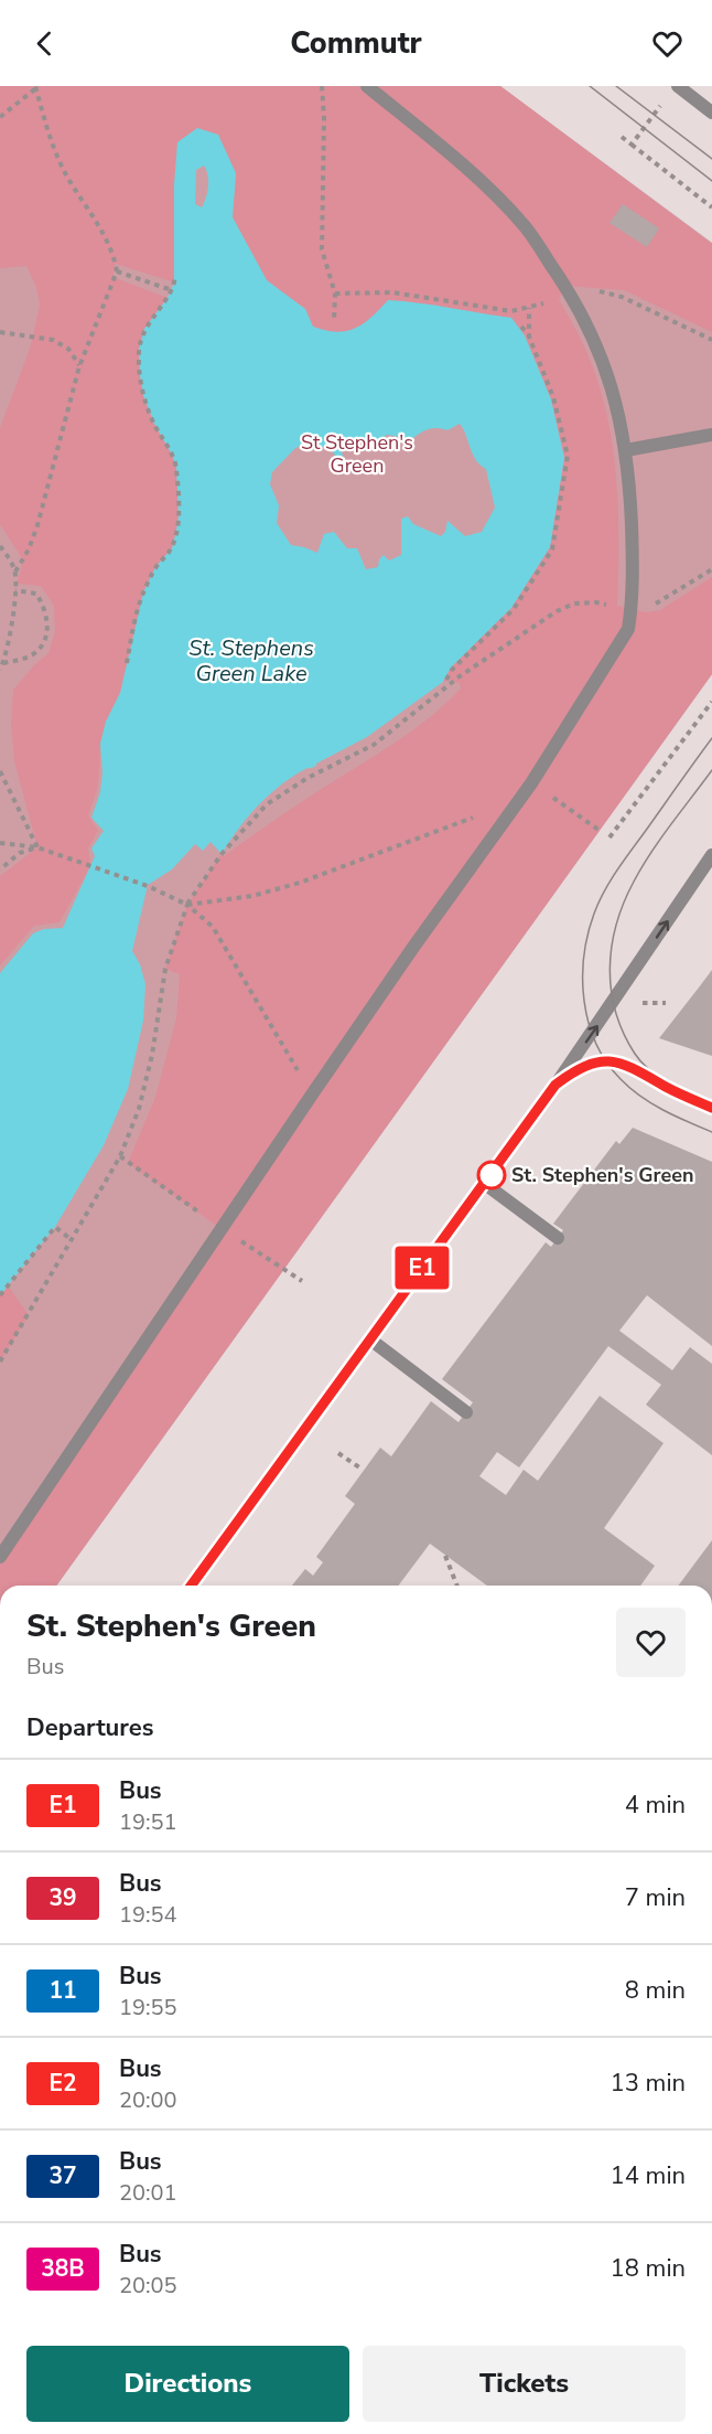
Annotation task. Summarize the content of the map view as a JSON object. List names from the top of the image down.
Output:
{
  "water": ["St. Stephens Green Lake"],
  "parks": ["St Stephen's Green"],
  "places": ["St. Stephen's Green"],
  "lines": ["bus line E1"],
  "page": {
    "header": "Commutr",
    "on_map": "E1",
    "heading": [
      ["St. Stephen's Green", "Bus"],
      "Departures"
    ],
    "list": [
      {
        "mark": "E1",
        "name": "Bus",
        "note": "19:51",
        "value": "4 min"
      },
      {
        "mark": "39",
        "name": "Bus",
        "note": "19:54",
        "value": "7 min"
      },
      {
        "mark": "11",
        "name": "Bus",
        "note": "19:55",
        "value": "8 min"
      },
      {
        "mark": "E2",
        "name": "Bus",
        "note": "20:00",
        "value": "13 min"
      },
      {
        "mark": "37",
        "name": "Bus",
        "note": "20:01",
        "value": "14 min"
      },
      {
        "mark": "38B",
        "name": "Bus",
        "note": "20:05",
        "value": "18 min"
      }
    ],
    "buttons": ["Directions", "Tickets"]
  }
}
